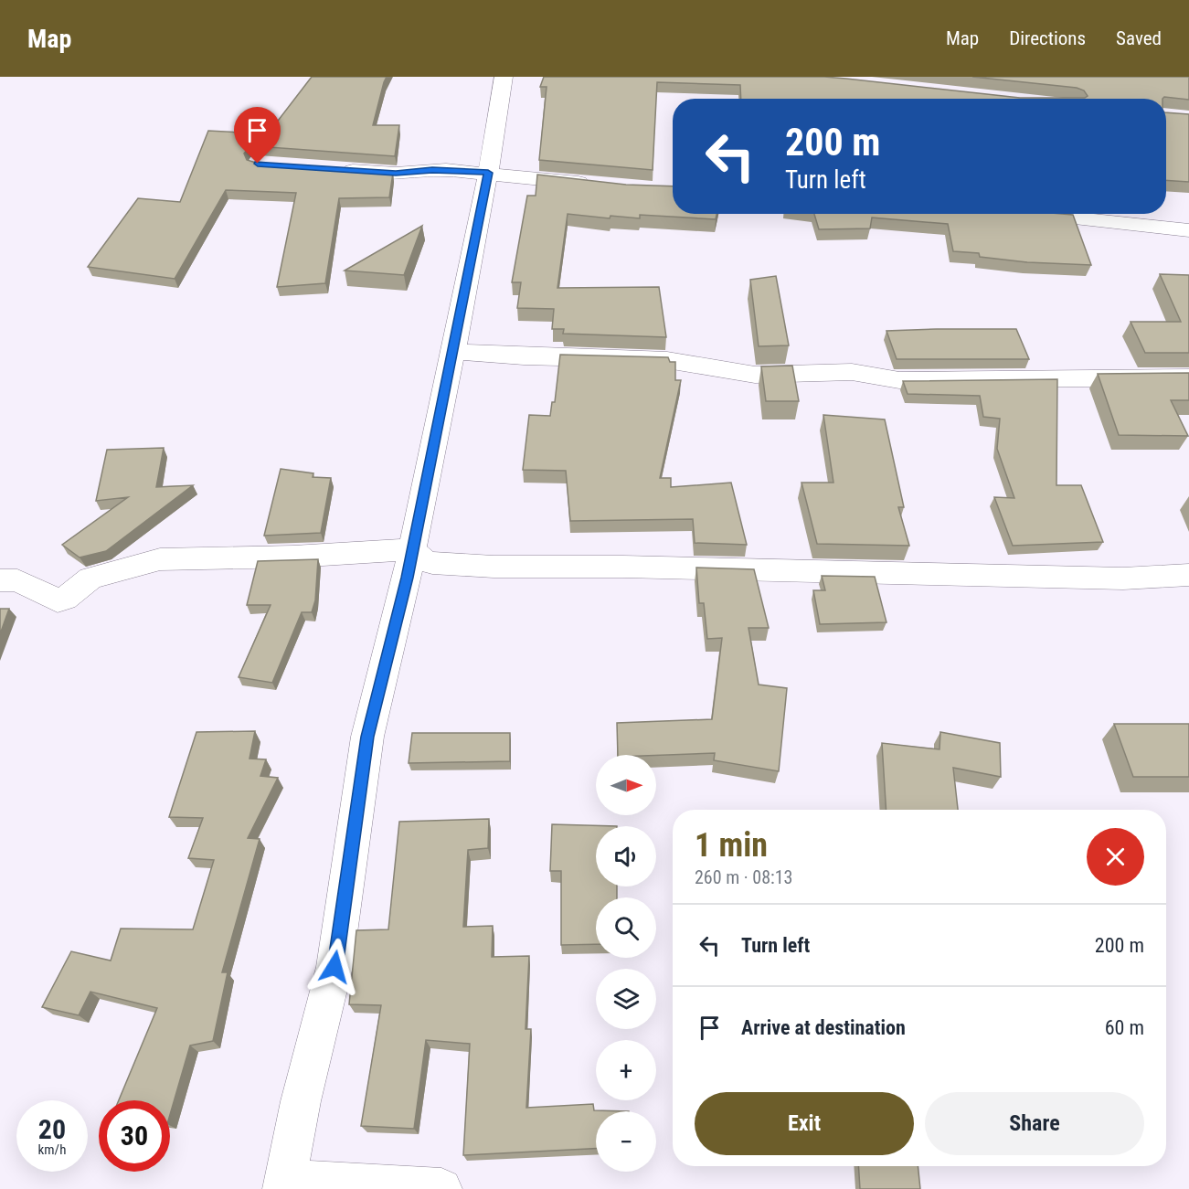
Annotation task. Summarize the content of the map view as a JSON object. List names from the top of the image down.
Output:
{
  "north": "right",
  "page": {
    "header": "Map",
    "nav": ["Map", "Directions", "Saved"],
    "turn": ["200 m", "Turn left"],
    "map_buttons": ["+", "−"],
    "heading": ["1 min", "260 m · 08:13"],
    "list": [
      {
        "name": "Turn left",
        "value": "200 m"
      },
      {
        "name": "Arrive at destination",
        "value": "60 m"
      }
    ],
    "buttons": ["Exit", "Share"],
    "speed": "20 km/h",
    "limit": "30"
  }
}
